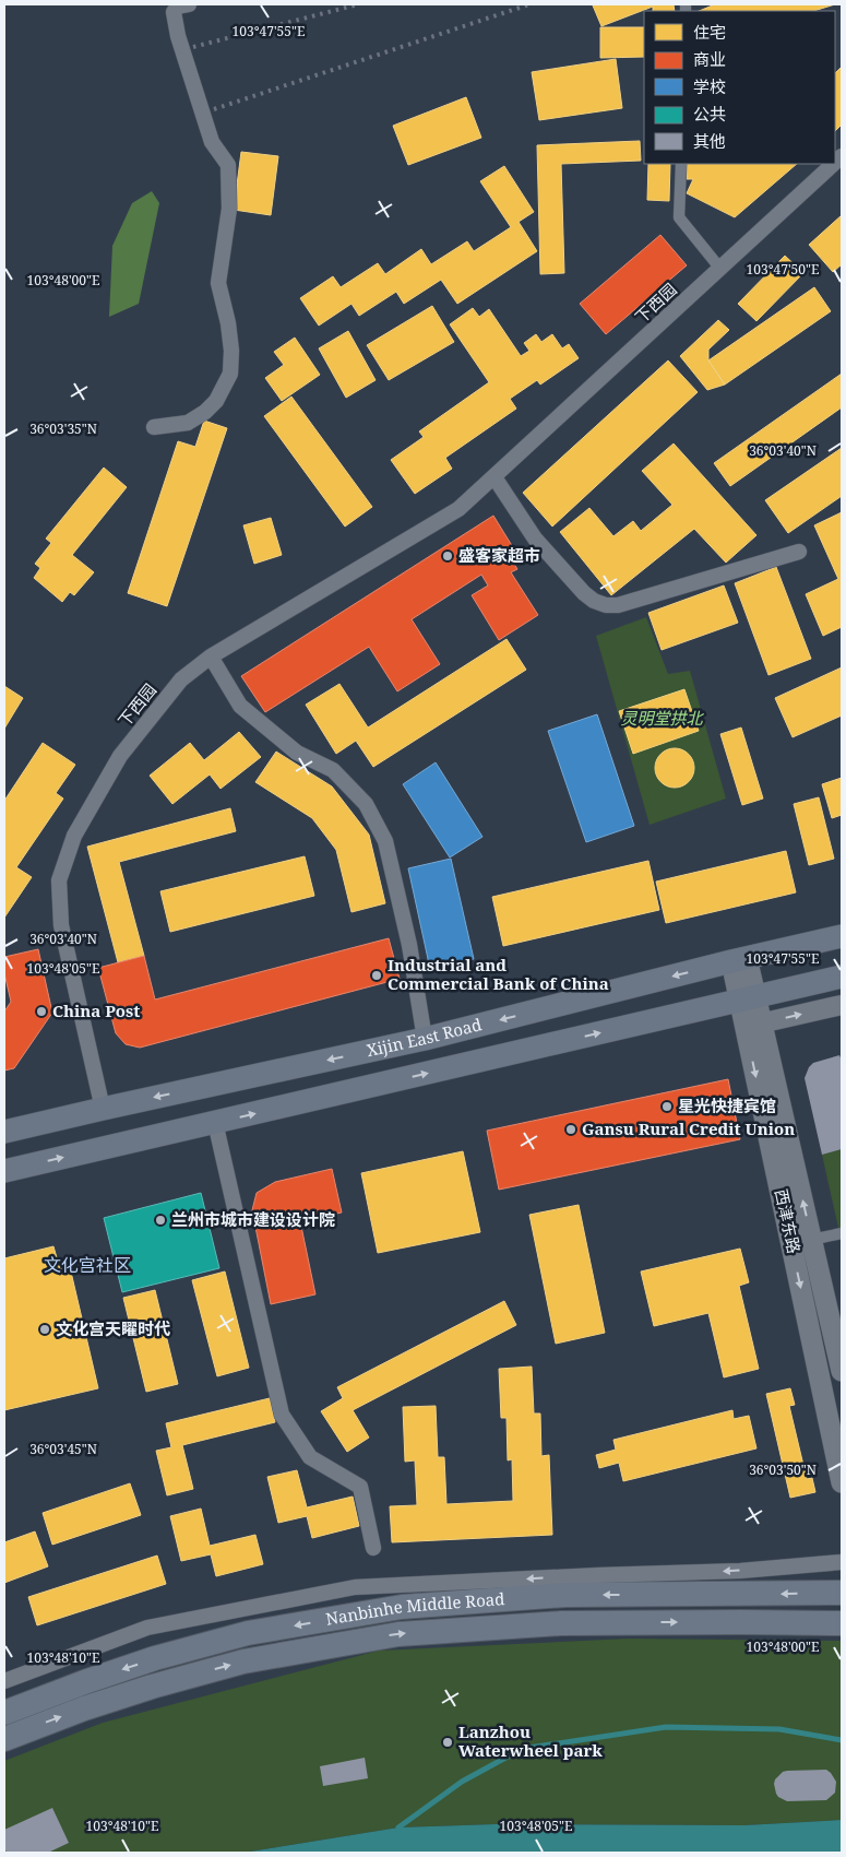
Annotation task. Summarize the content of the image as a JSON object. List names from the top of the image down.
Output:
{
  "streets": {
    "highway": ["Nanbinhe Middle Road"],
    "main road": ["Xijin East Road", "西津东路"],
    "street": ["下西园"]
  },
  "crossings": [
    ["下西园", "Xijin East Road"],
    ["Xijin East Road", "西津东路"]
  ],
  "districts": ["文化宫社区"],
  "parks": ["灵明堂拱北"],
  "places": [
    "盛客家超市",
    "Industrial and Commercial Bank of China",
    "China Post",
    "星光快捷宾馆",
    "Gansu Rural Credit Union",
    "兰州市城市建设设计院",
    "文化宫天矅时代",
    "Lanzhou Waterwheel park"
  ],
  "legend": [
    "住宅",
    "商业",
    "学校",
    "公共",
    "其他"
  ],
  "coordinates": [
    "103°47'55\"E",
    "103°47'50\"E",
    "103°48'00\"E",
    "36°03'35\"N",
    "36°03'40\"N",
    "103°48'05\"E",
    "36°03'45\"N",
    "36°03'50\"N",
    "103°48'10\"E"
  ]
}
